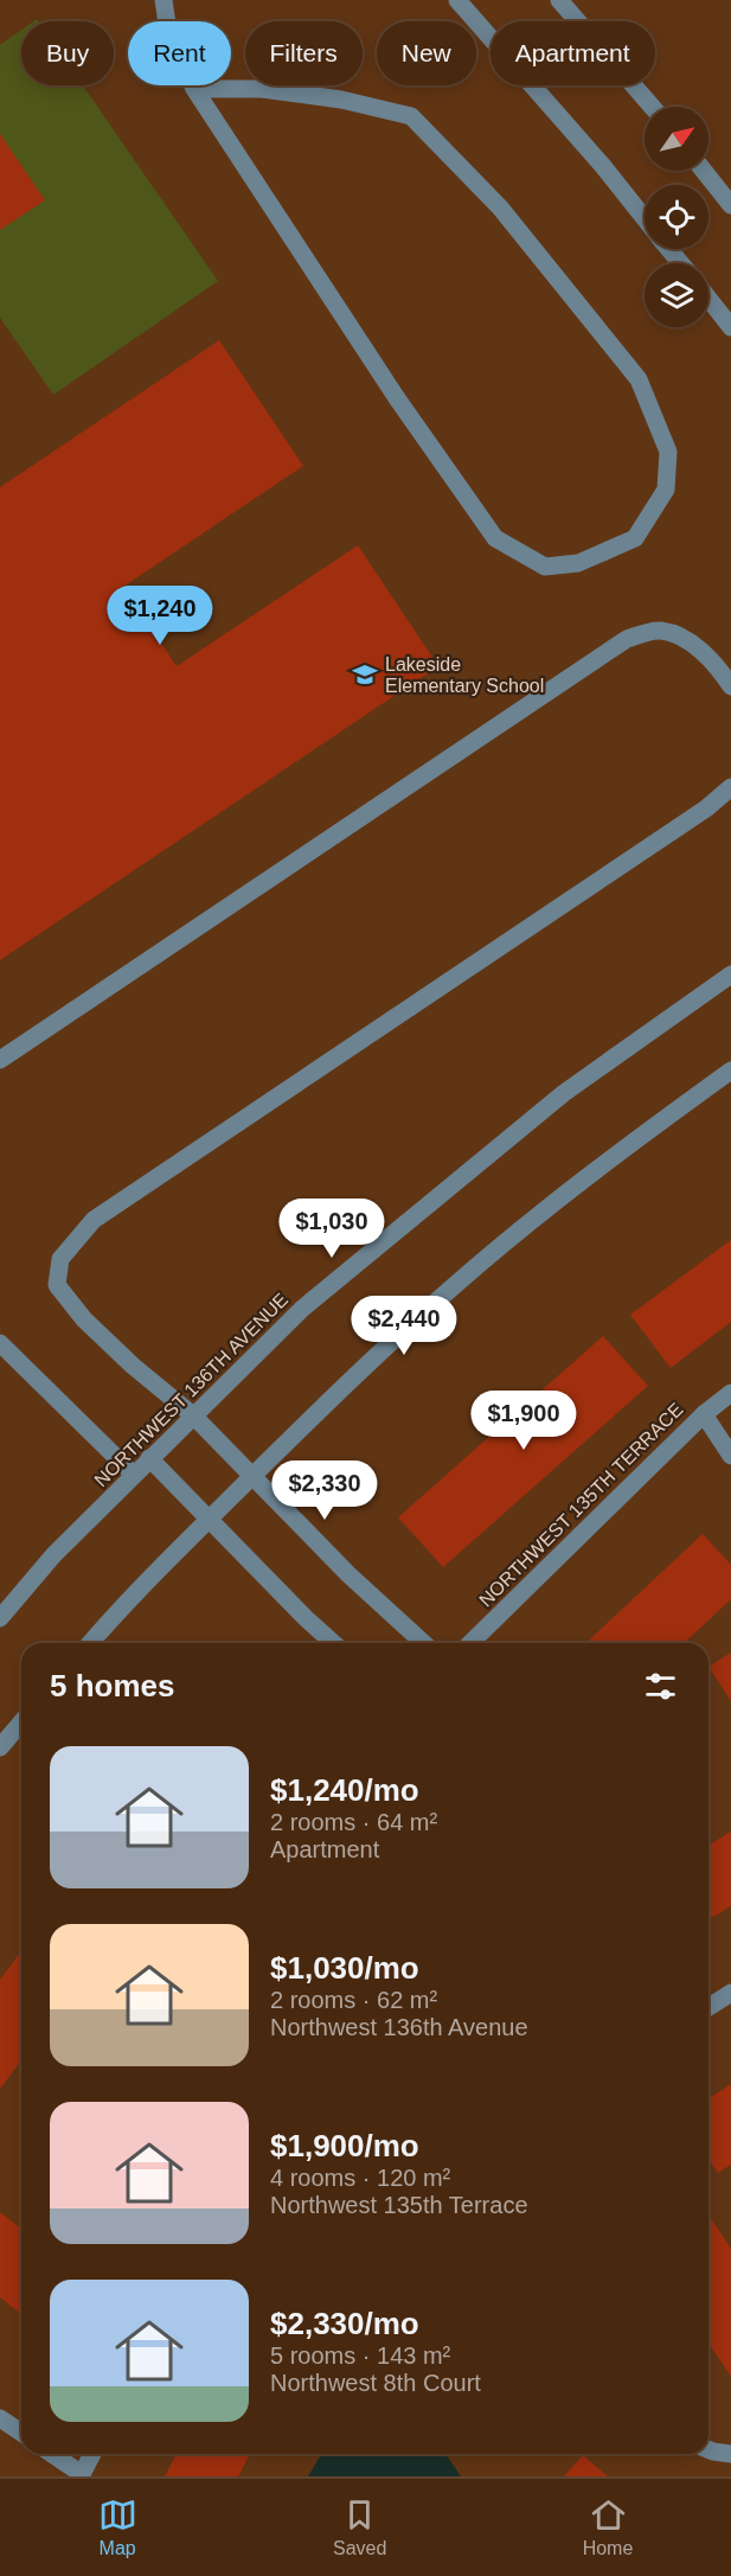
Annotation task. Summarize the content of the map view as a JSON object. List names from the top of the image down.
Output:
{
  "streets": {
    "street": ["NORTHWEST 136TH AVENUE", "NORTHWEST 135TH TERRACE"]
  },
  "places": {
    "school or university": ["Lakeside Elementary School"]
  },
  "north": "top right",
  "page": {
    "chip": [
      "Buy",
      "Rent",
      "Filters",
      "New",
      "Apartment"
    ],
    "price": [
      "$1,240",
      "$1,030",
      "$2,440",
      "$1,900",
      "$2,330"
    ],
    "heading": "5 homes",
    "list": [
      {
        "name": "$1,240/mo",
        "note": "2 rooms · 64 m² · Apartment"
      },
      {
        "name": "$1,030/mo",
        "note": "2 rooms · 62 m² · Northwest 136th Avenue"
      },
      {
        "name": "$1,900/mo",
        "note": "4 rooms · 120 m² · Northwest 135th Terrace"
      },
      {
        "name": "$2,330/mo",
        "note": "5 rooms · 143 m² · Northwest 8th Court"
      }
    ],
    "tabs": ["Map", "Saved", "Home"]
  }
}
